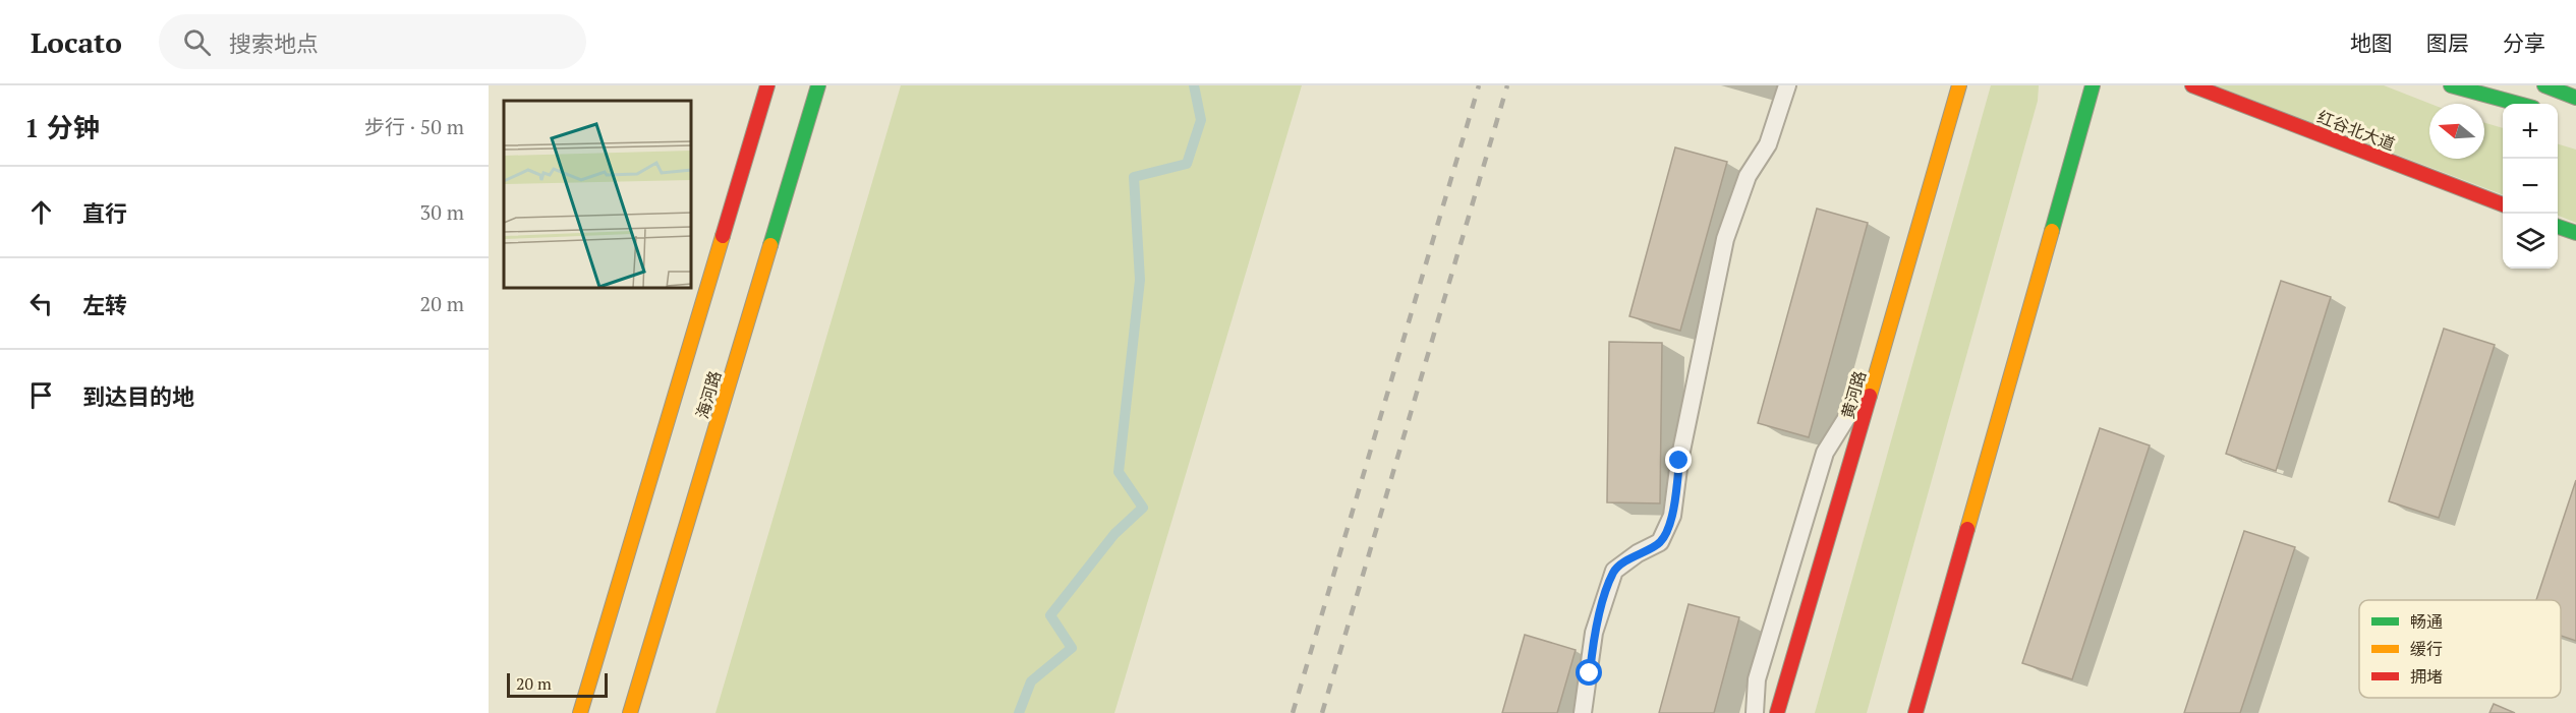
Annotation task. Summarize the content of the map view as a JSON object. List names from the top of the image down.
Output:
{
  "streets": {
    "main road": ["红谷北大道", "海河路", "黄河路"]
  },
  "legend": ["畅通", "缓行", "拥堵"],
  "scale_bar": "20 m",
  "north": "left",
  "page": {
    "header": "Locato",
    "search": "搜索地点",
    "nav": ["地图", "图层", "分享"],
    "heading": ["1 分钟", "步行 · 50 m"],
    "map_buttons": ["+", "−"],
    "list": [
      ["直行", "30 m"],
      ["左转", "20 m"],
      "到达目的地"
    ],
    "scale": "20 m"
  }
}
